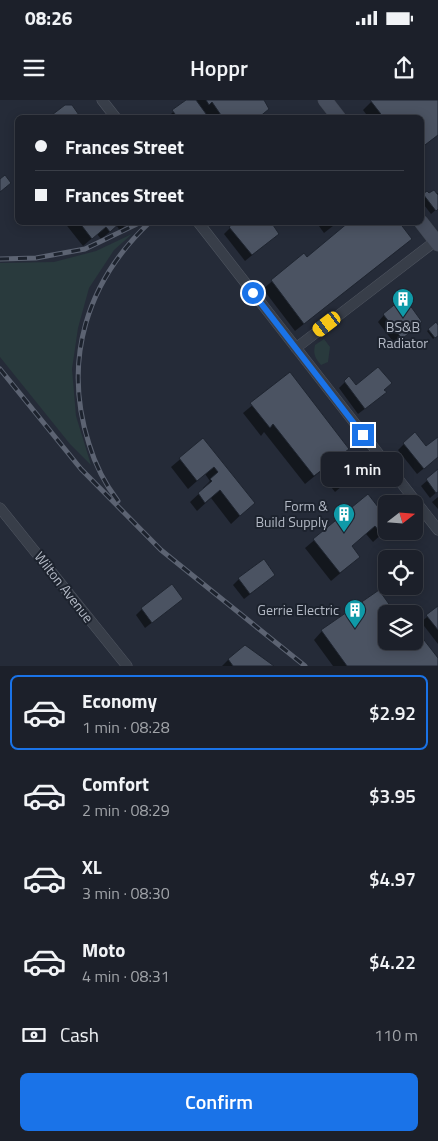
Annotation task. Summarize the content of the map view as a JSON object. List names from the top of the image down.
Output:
{
  "streets": {
    "street": ["Wilton Avenue"]
  },
  "places": {
    "building": ["BS&B Radiator", "Form & Build Supply", "Gerrie Electric"]
  },
  "north": "right",
  "page": {
    "status": "08:26",
    "header": "Hoppr",
    "banner": ["Frances Street", "Frances Street"],
    "bubble": "1 min",
    "list": [
      {
        "name": "Economy",
        "note": "1 min · 08:28",
        "value": "$2.92"
      },
      {
        "name": "Comfort",
        "note": "2 min · 08:29",
        "value": "$3.95"
      },
      {
        "name": "XL",
        "note": "3 min · 08:30",
        "value": "$4.97"
      },
      {
        "name": "Moto",
        "note": "4 min · 08:31",
        "value": "$4.22"
      }
    ],
    "pay": ["Cash", "110 m"],
    "buttons": "Confirm"
  }
}
